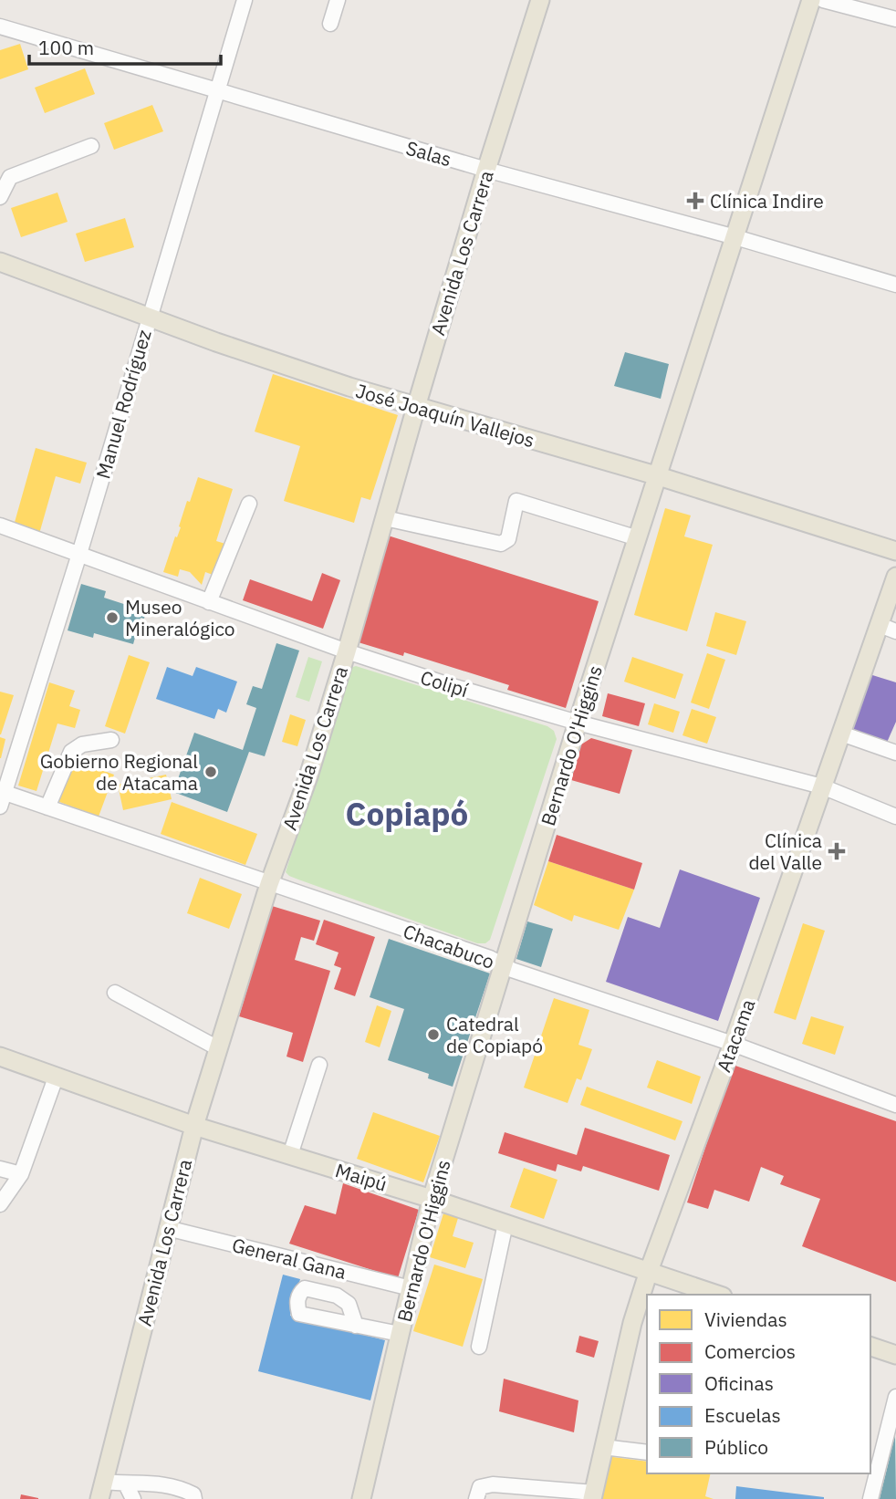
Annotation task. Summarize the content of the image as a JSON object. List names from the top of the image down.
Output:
{
  "streets": {
    "main road": [
      "Avenida Los Carrera",
      "José Joaquín Vallejos",
      "Bernardo O'Higgins",
      "Atacama",
      "Maipú"
    ],
    "street": [
      "Salas",
      "Manuel Rodríguez",
      "Colipí",
      "Chacabuco",
      "General Gana"
    ]
  },
  "crossings": [
    ["Salas", "Avenida Los Carrera"],
    ["Salas", "Manuel Rodríguez"],
    ["Salas", "Bernardo O'Higgins"],
    ["Avenida Los Carrera", "José Joaquín Vallejos"],
    ["Avenida Los Carrera", "Colipí"],
    ["Avenida Los Carrera", "Chacabuco"],
    ["Avenida Los Carrera", "Maipú"],
    ["Avenida Los Carrera", "General Gana"],
    ["Manuel Rodríguez", "José Joaquín Vallejos"],
    ["Manuel Rodríguez", "Colipí"],
    ["Manuel Rodríguez", "Chacabuco"],
    ["José Joaquín Vallejos", "Bernardo O'Higgins"],
    ["Colipí", "Bernardo O'Higgins"],
    ["Colipí", "Atacama"],
    ["Bernardo O'Higgins", "Chacabuco"],
    ["Bernardo O'Higgins", "Maipú"],
    ["Bernardo O'Higgins", "General Gana"],
    ["Chacabuco", "Atacama"],
    ["Atacama", "Maipú"]
  ],
  "districts": ["Copiapó"],
  "places": {
    "health": ["Clínica Indire", "Clínica del Valle"],
    "other": ["Museo Mineralógico", "Gobierno Regional de Atacama", "Catedral de Copiapó"]
  },
  "legend": [
    "Viviendas",
    "Comercios",
    "Oficinas",
    "Escuelas",
    "Público"
  ],
  "scale_bar": "100 m"
}
